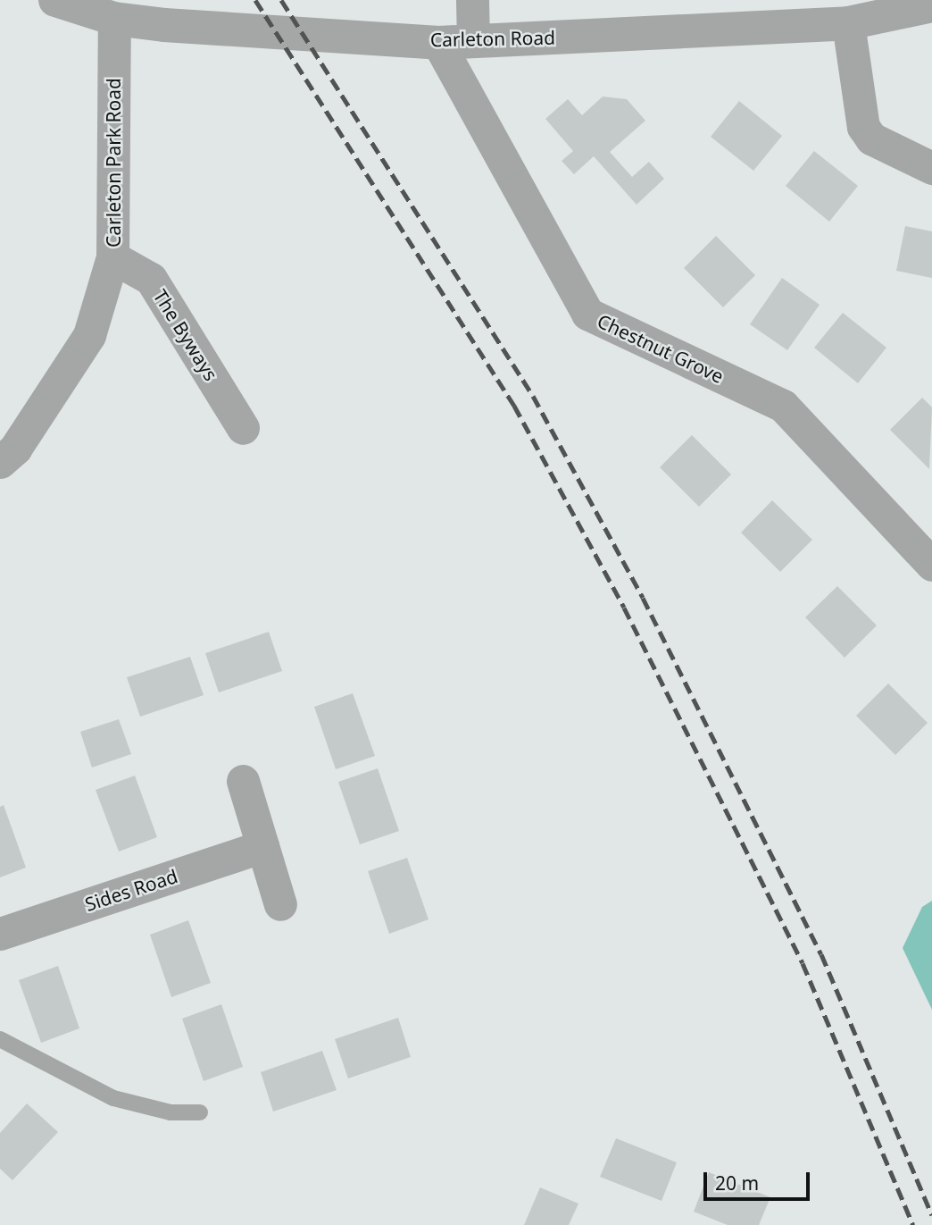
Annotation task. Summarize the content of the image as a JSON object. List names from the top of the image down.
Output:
{
  "streets": {
    "street": [
      "Carleton Road",
      "Carleton Park Road",
      "The Byways",
      "Chestnut Grove",
      "Sides Road"
    ]
  },
  "crossings": [
    ["Carleton Road", "Carleton Park Road"],
    ["Carleton Road", "Chestnut Grove"],
    ["Carleton Park Road", "The Byways"]
  ],
  "scale_bar": "20 m"
}
